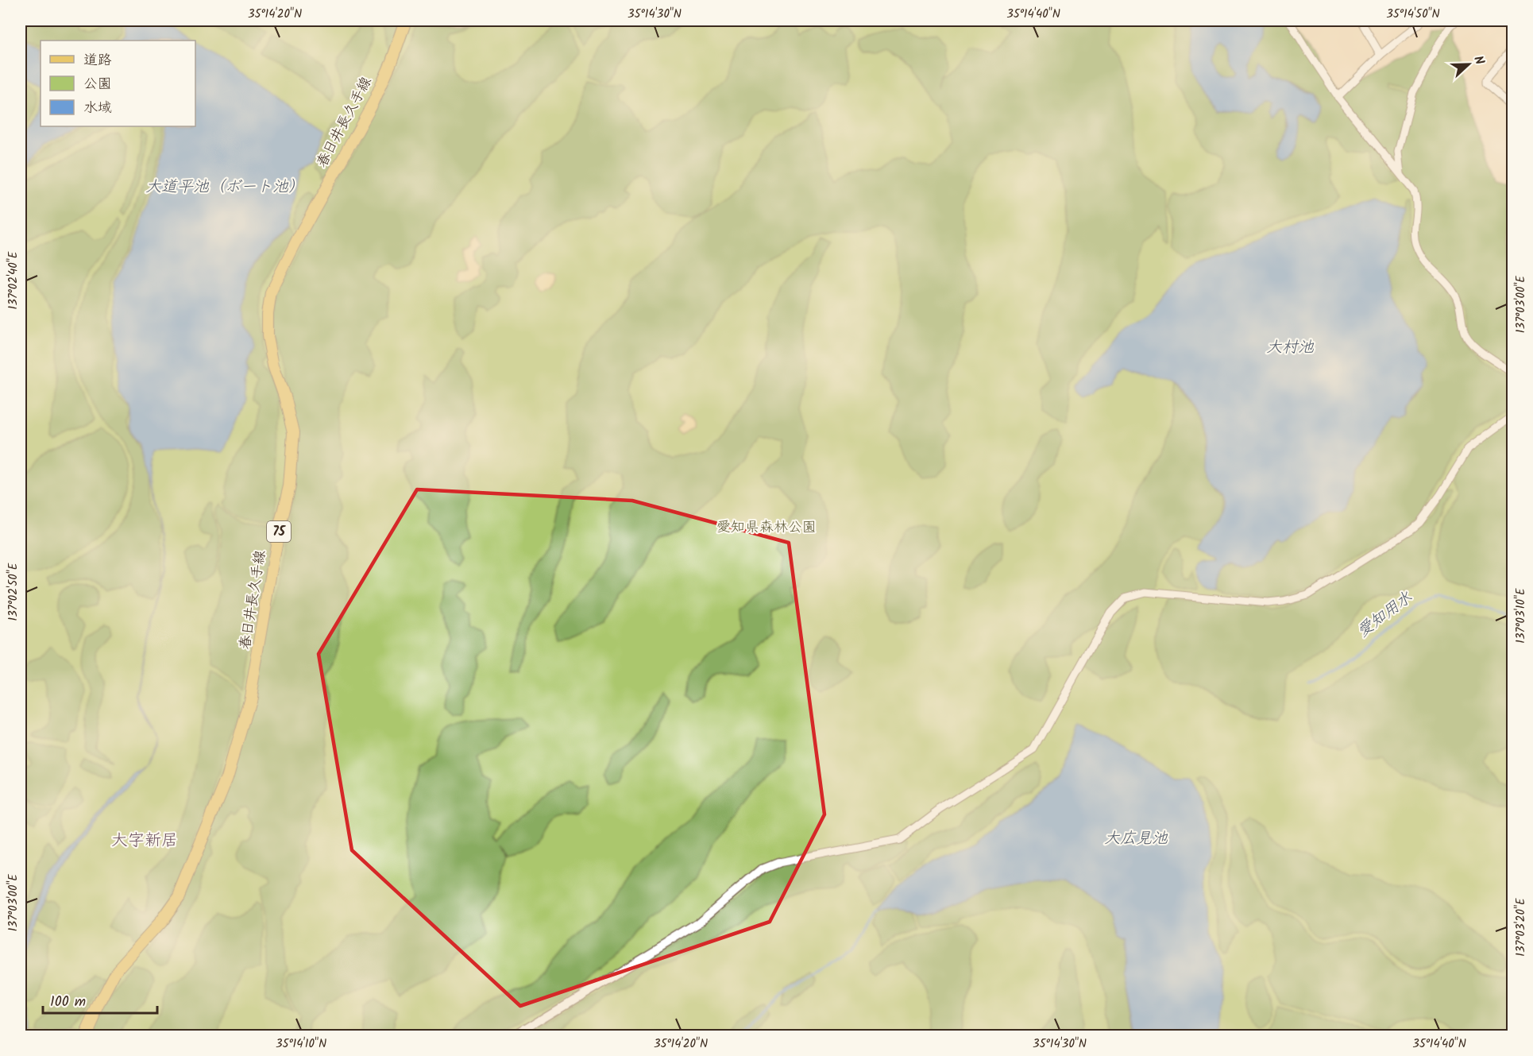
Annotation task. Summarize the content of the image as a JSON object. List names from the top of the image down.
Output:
{
  "streets": {
    "main road": ["春日井長久手線", "75"]
  },
  "districts": ["大字新居"],
  "water": [
    "大道平池（ボート池）",
    "大村池",
    "愛知用水",
    "大広見池"
  ],
  "parks": ["愛知県森林公園"],
  "legend": ["道路", "公園", "水域"],
  "scale_bar": "100 m",
  "north": "right",
  "coordinates": [
    "35°14'20\"N",
    "35°14'30\"N",
    "35°14'40\"N",
    "35°14'50\"N",
    "137°02'40\"E",
    "137°03'00\"E",
    "137°02'50\"E",
    "137°03'10\"E",
    "137°03'20\"E",
    "35°14'10\"N"
  ]
}
